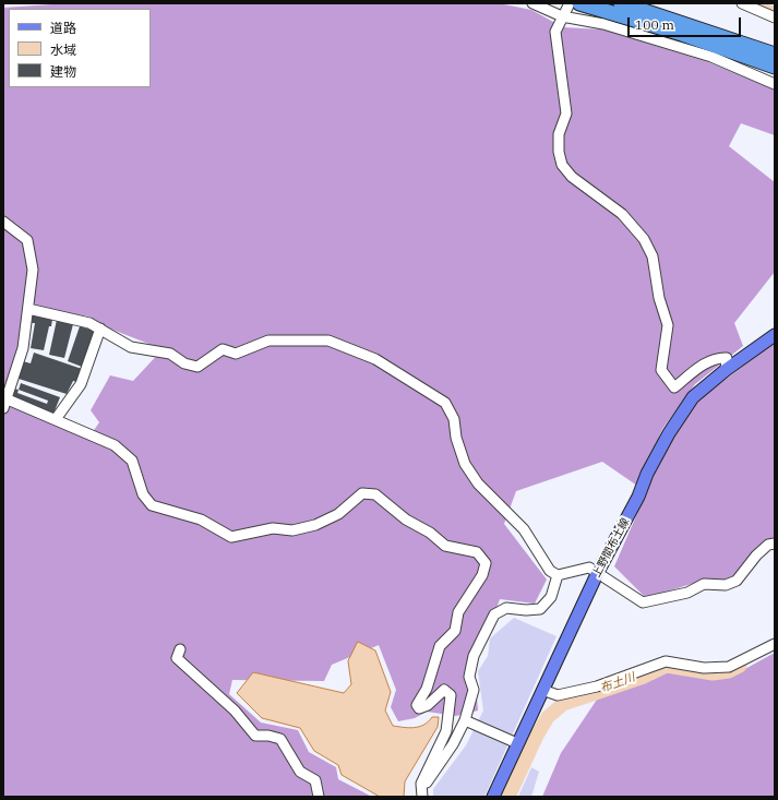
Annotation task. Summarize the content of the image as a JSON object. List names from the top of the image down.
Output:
{
  "streets": {
    "main road": ["上野間布土線"]
  },
  "water": ["布土川"],
  "legend": ["道路", "水域", "建物"],
  "scale_bar": "100 m"
}
